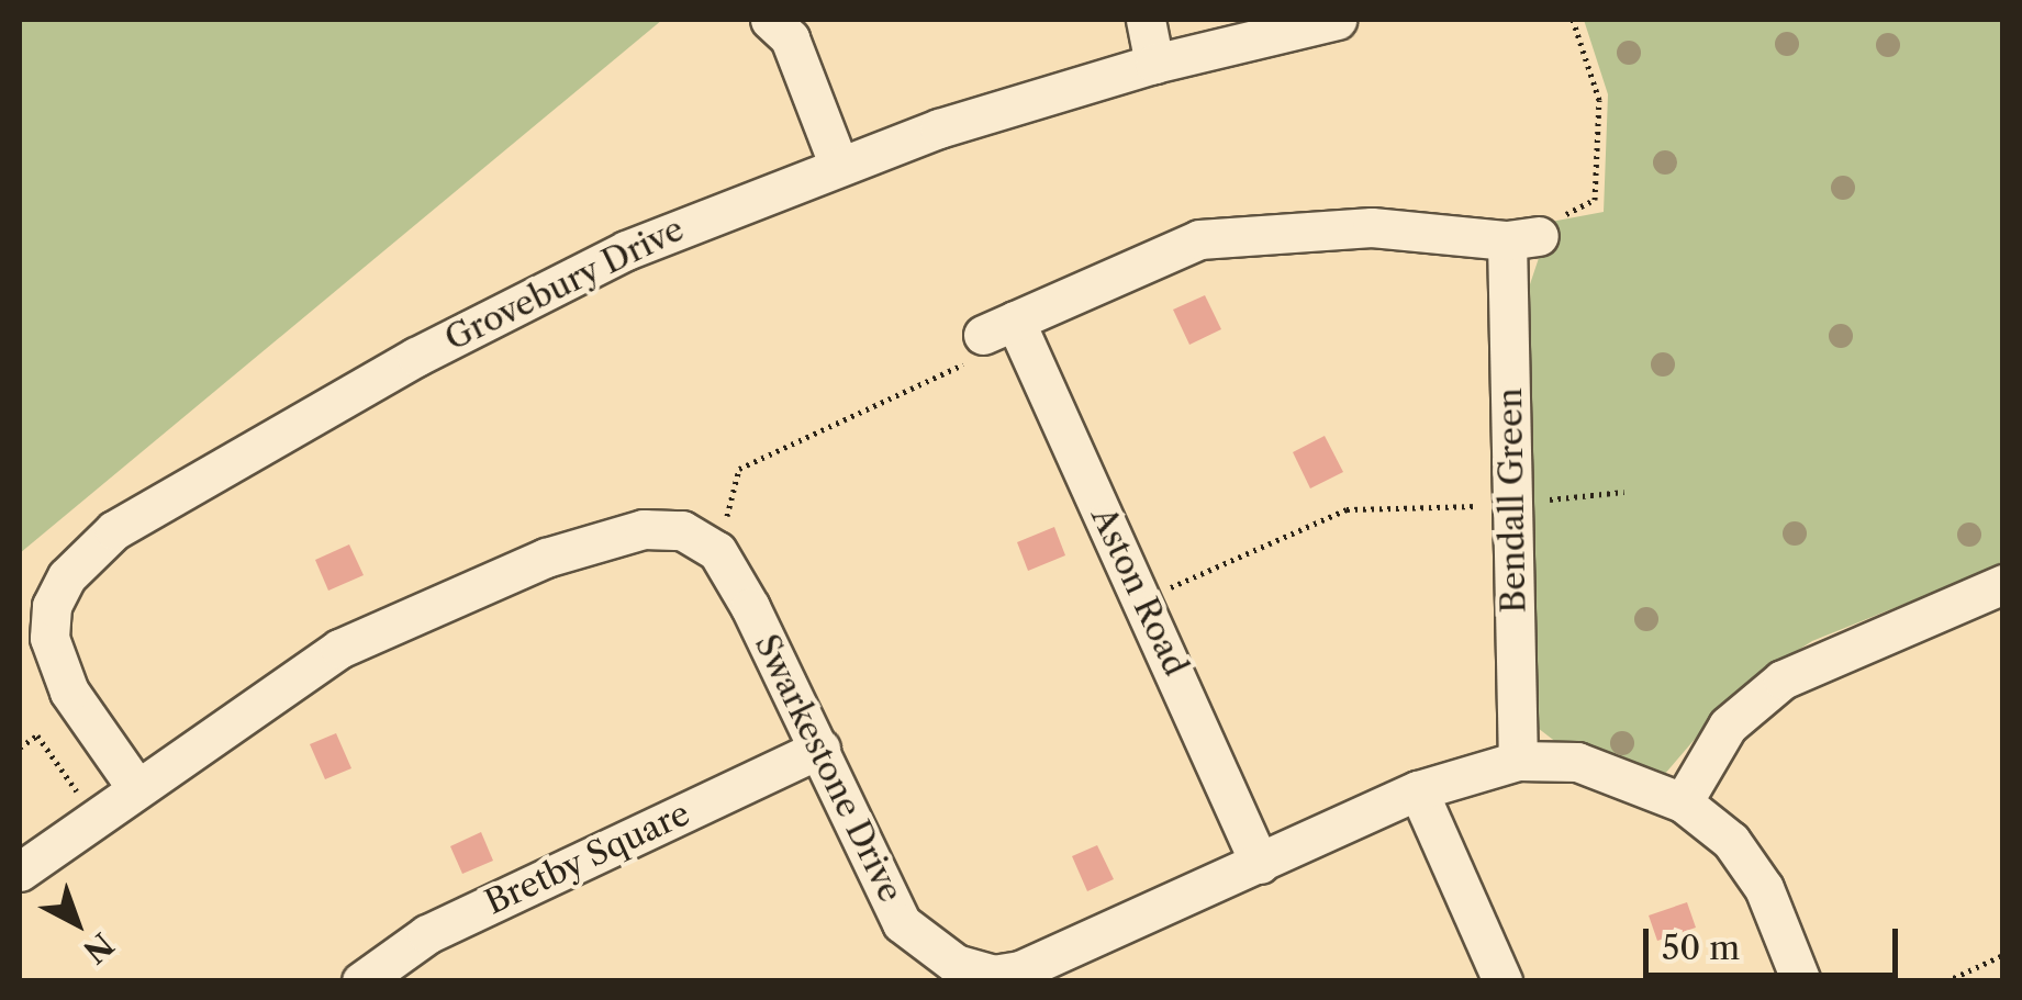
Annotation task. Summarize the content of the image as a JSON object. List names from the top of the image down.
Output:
{
  "streets": {
    "street": [
      "Grovebury Drive",
      "Bendall Green",
      "Aston Road",
      "Swarkestone Drive",
      "Bretby Square"
    ]
  },
  "crossings": [
    ["Bendall Green", "Swarkestone Drive"],
    ["Aston Road", "Swarkestone Drive"],
    ["Swarkestone Drive", "Bretby Square"]
  ],
  "scale_bar": "50 m",
  "north": "bottom right"
}
